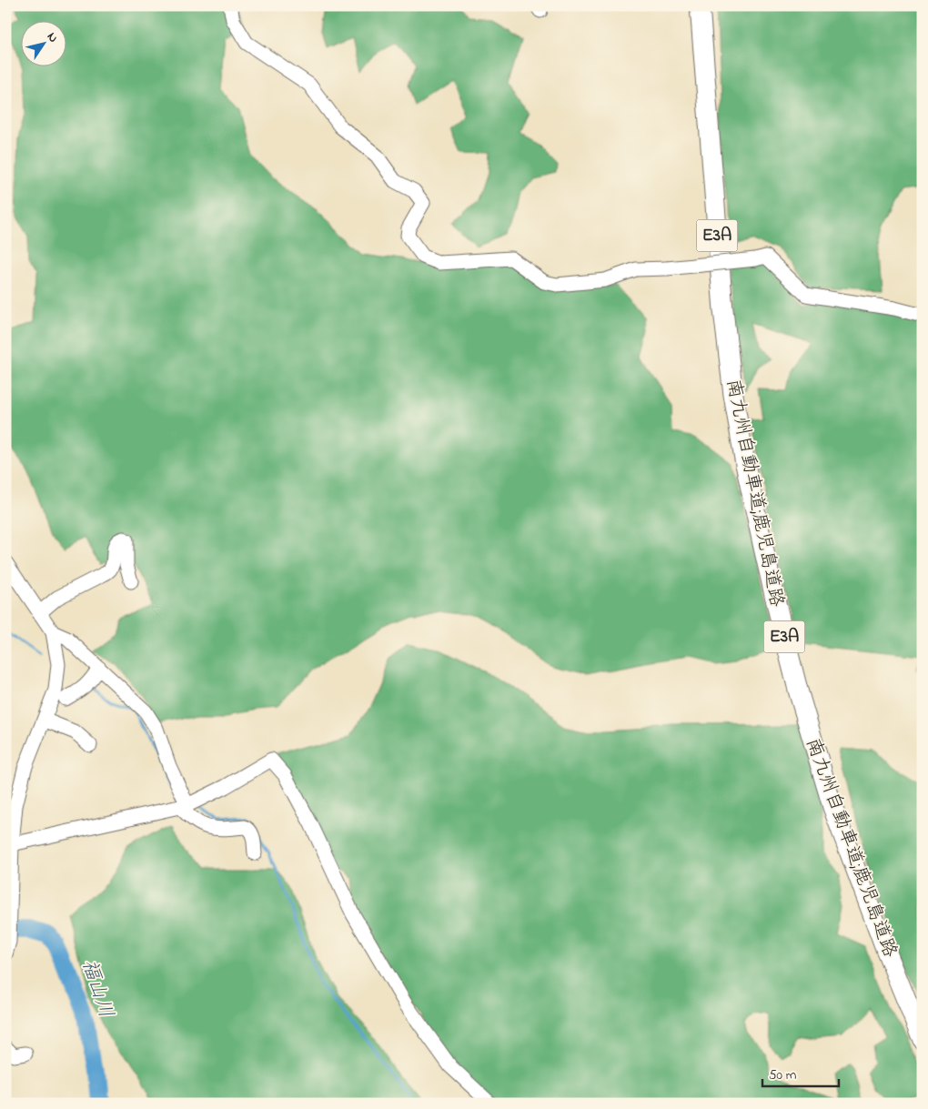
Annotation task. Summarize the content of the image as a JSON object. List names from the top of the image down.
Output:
{
  "streets": {
    "highway": ["E3A", "南九州自動車道;鹿児島道路"]
  },
  "water": ["福山川"],
  "scale_bar": "50 m",
  "north": "top right"
}
